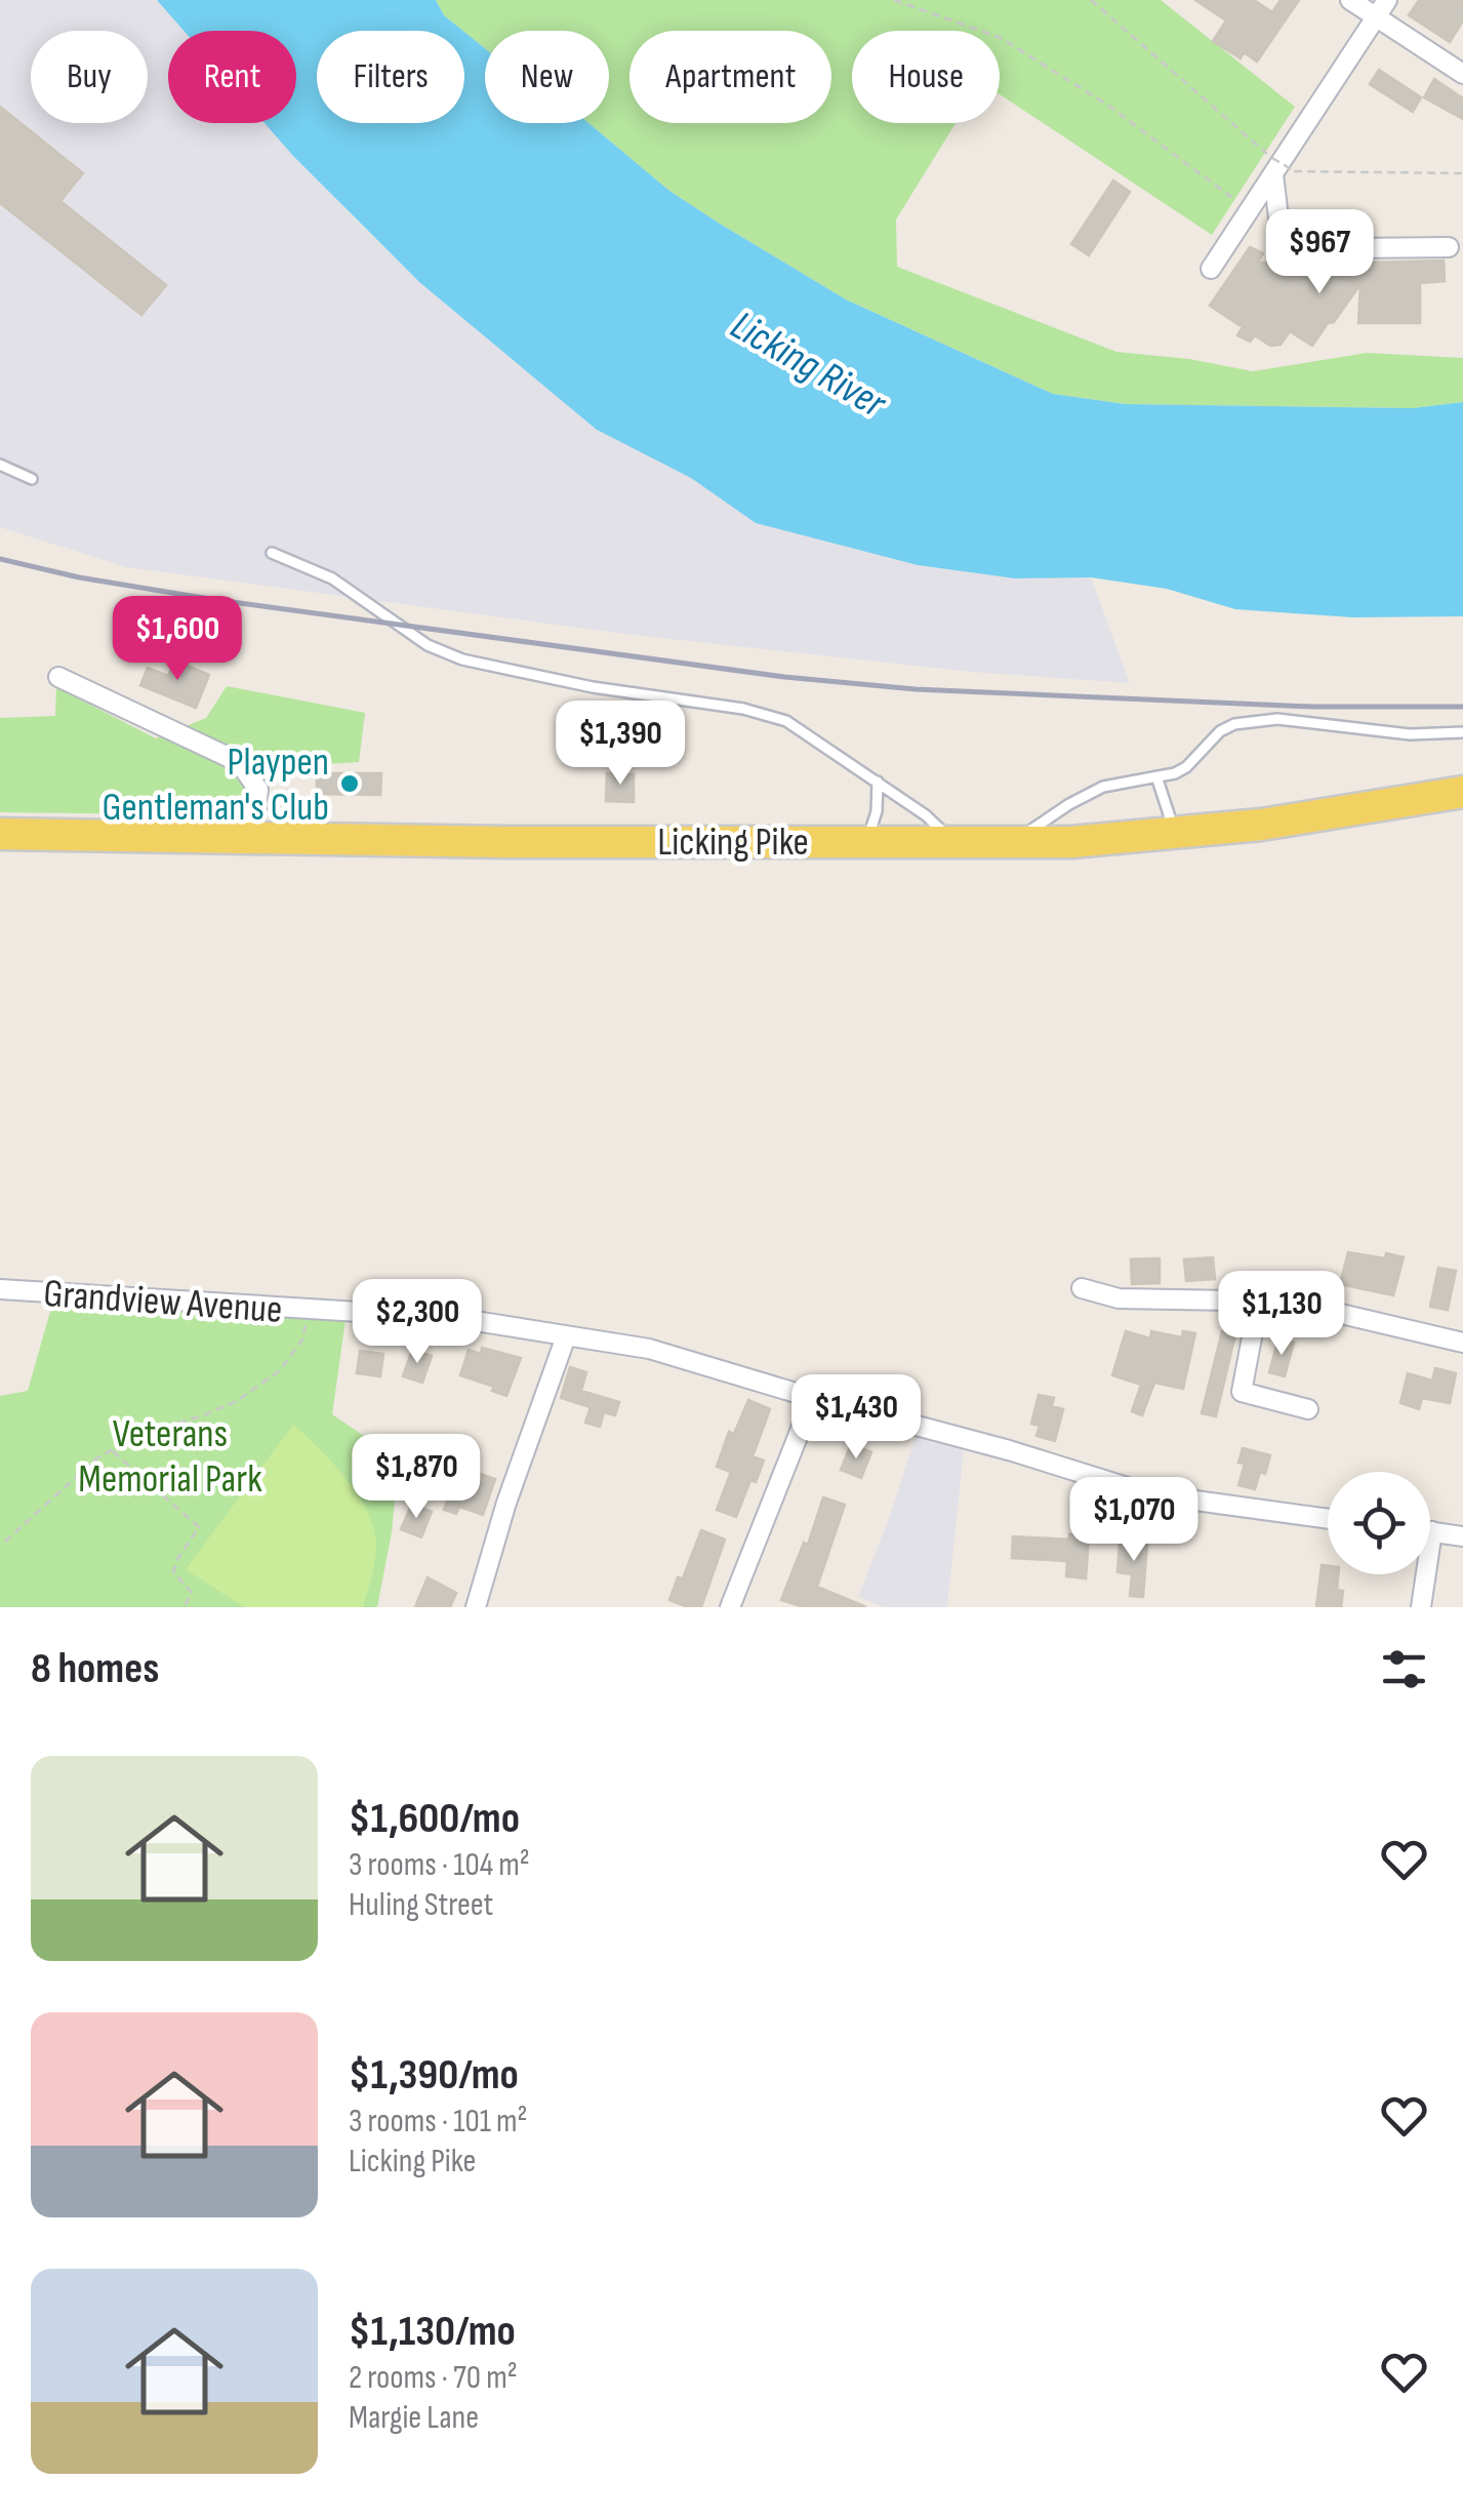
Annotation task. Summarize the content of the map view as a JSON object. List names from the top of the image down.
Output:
{
  "streets": {
    "main road": ["Licking Pike"],
    "street": ["Grandview Avenue"]
  },
  "water": ["Licking River"],
  "parks": ["Veterans Memorial Park"],
  "places": ["Playpen Gentleman's Club"],
  "page": {
    "chip": [
      "Buy",
      "Rent",
      "Filters",
      "New",
      "Apartment",
      "House"
    ],
    "price": [
      "$967",
      "$1,600",
      "$1,390",
      "$1,130",
      "$2,300",
      "$1,430",
      "$1,870",
      "$1,070"
    ],
    "heading": "8 homes",
    "list": [
      {
        "name": "$1,600/mo",
        "note": "3 rooms · 104 m² · Huling Street"
      },
      {
        "name": "$1,390/mo",
        "note": "3 rooms · 101 m² · Licking Pike"
      },
      {
        "name": "$1,130/mo",
        "note": "2 rooms · 70 m² · Margie Lane"
      }
    ]
  }
}
